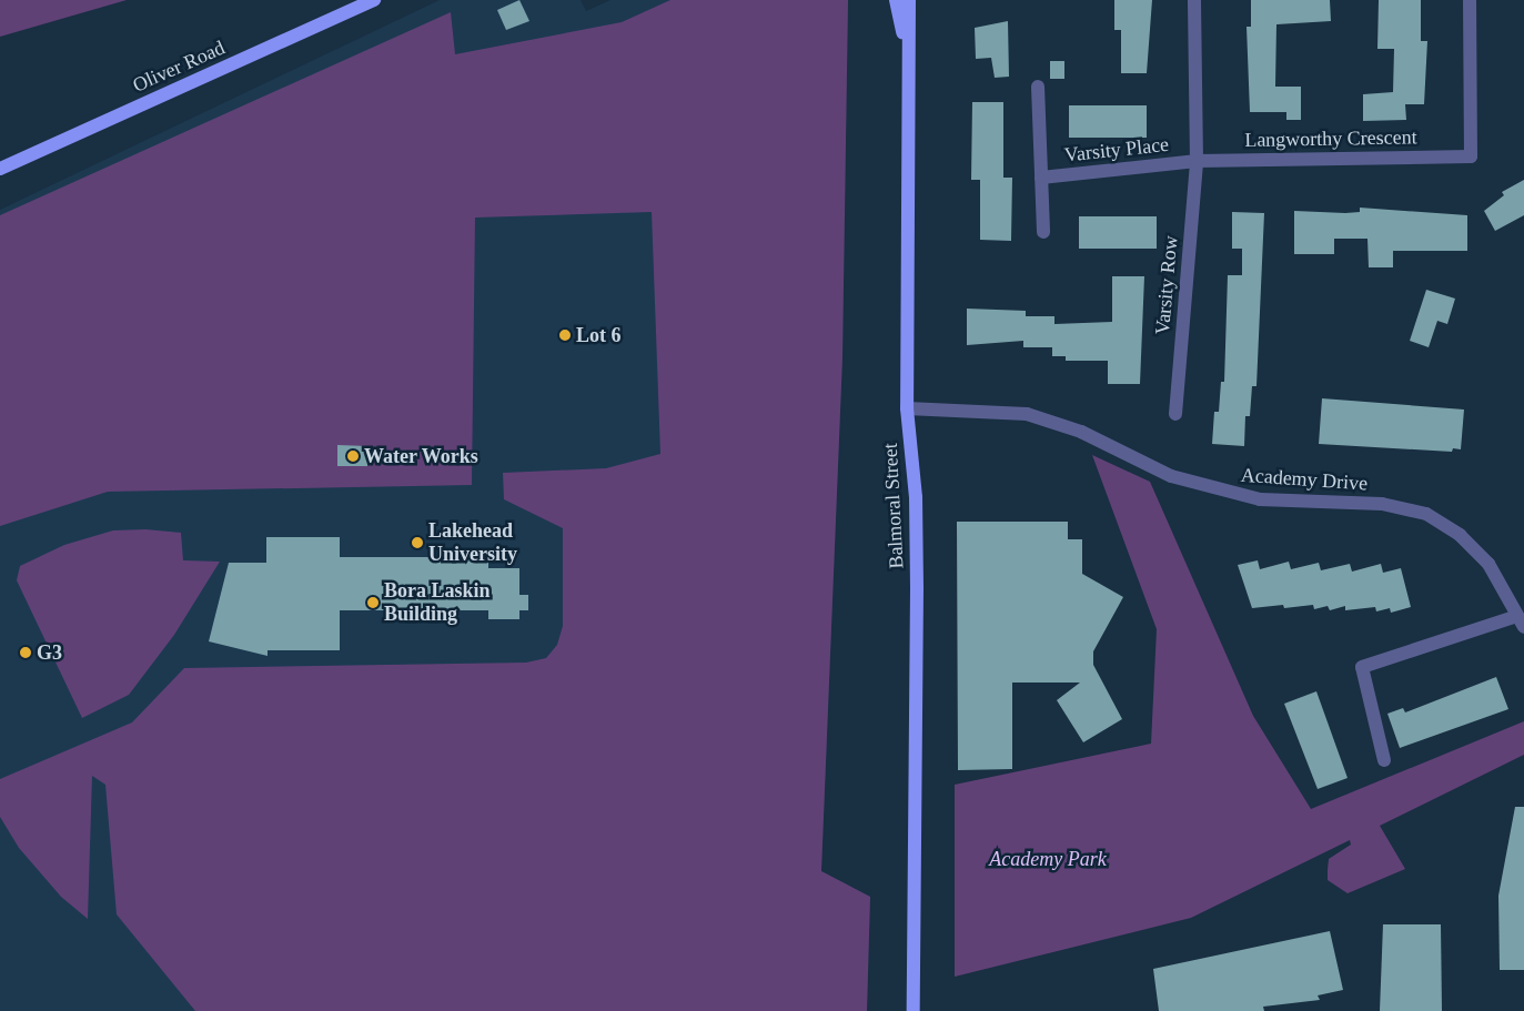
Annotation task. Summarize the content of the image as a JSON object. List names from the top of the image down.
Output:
{
  "streets": {
    "main road": ["Oliver Road", "Balmoral Street"],
    "street": [
      "Langworthy Crescent",
      "Varsity Place",
      "Varsity Row",
      "Academy Drive"
    ]
  },
  "crossings": [
    ["Langworthy Crescent", "Varsity Place"],
    ["Langworthy Crescent", "Varsity Row"],
    ["Varsity Place", "Varsity Row"],
    ["Academy Drive", "Balmoral Street"]
  ],
  "parks": ["Academy Park"],
  "places": [
    "Lot 6",
    "Water Works",
    "Lakehead University",
    "Bora Laskin Building",
    "G3"
  ]
}
